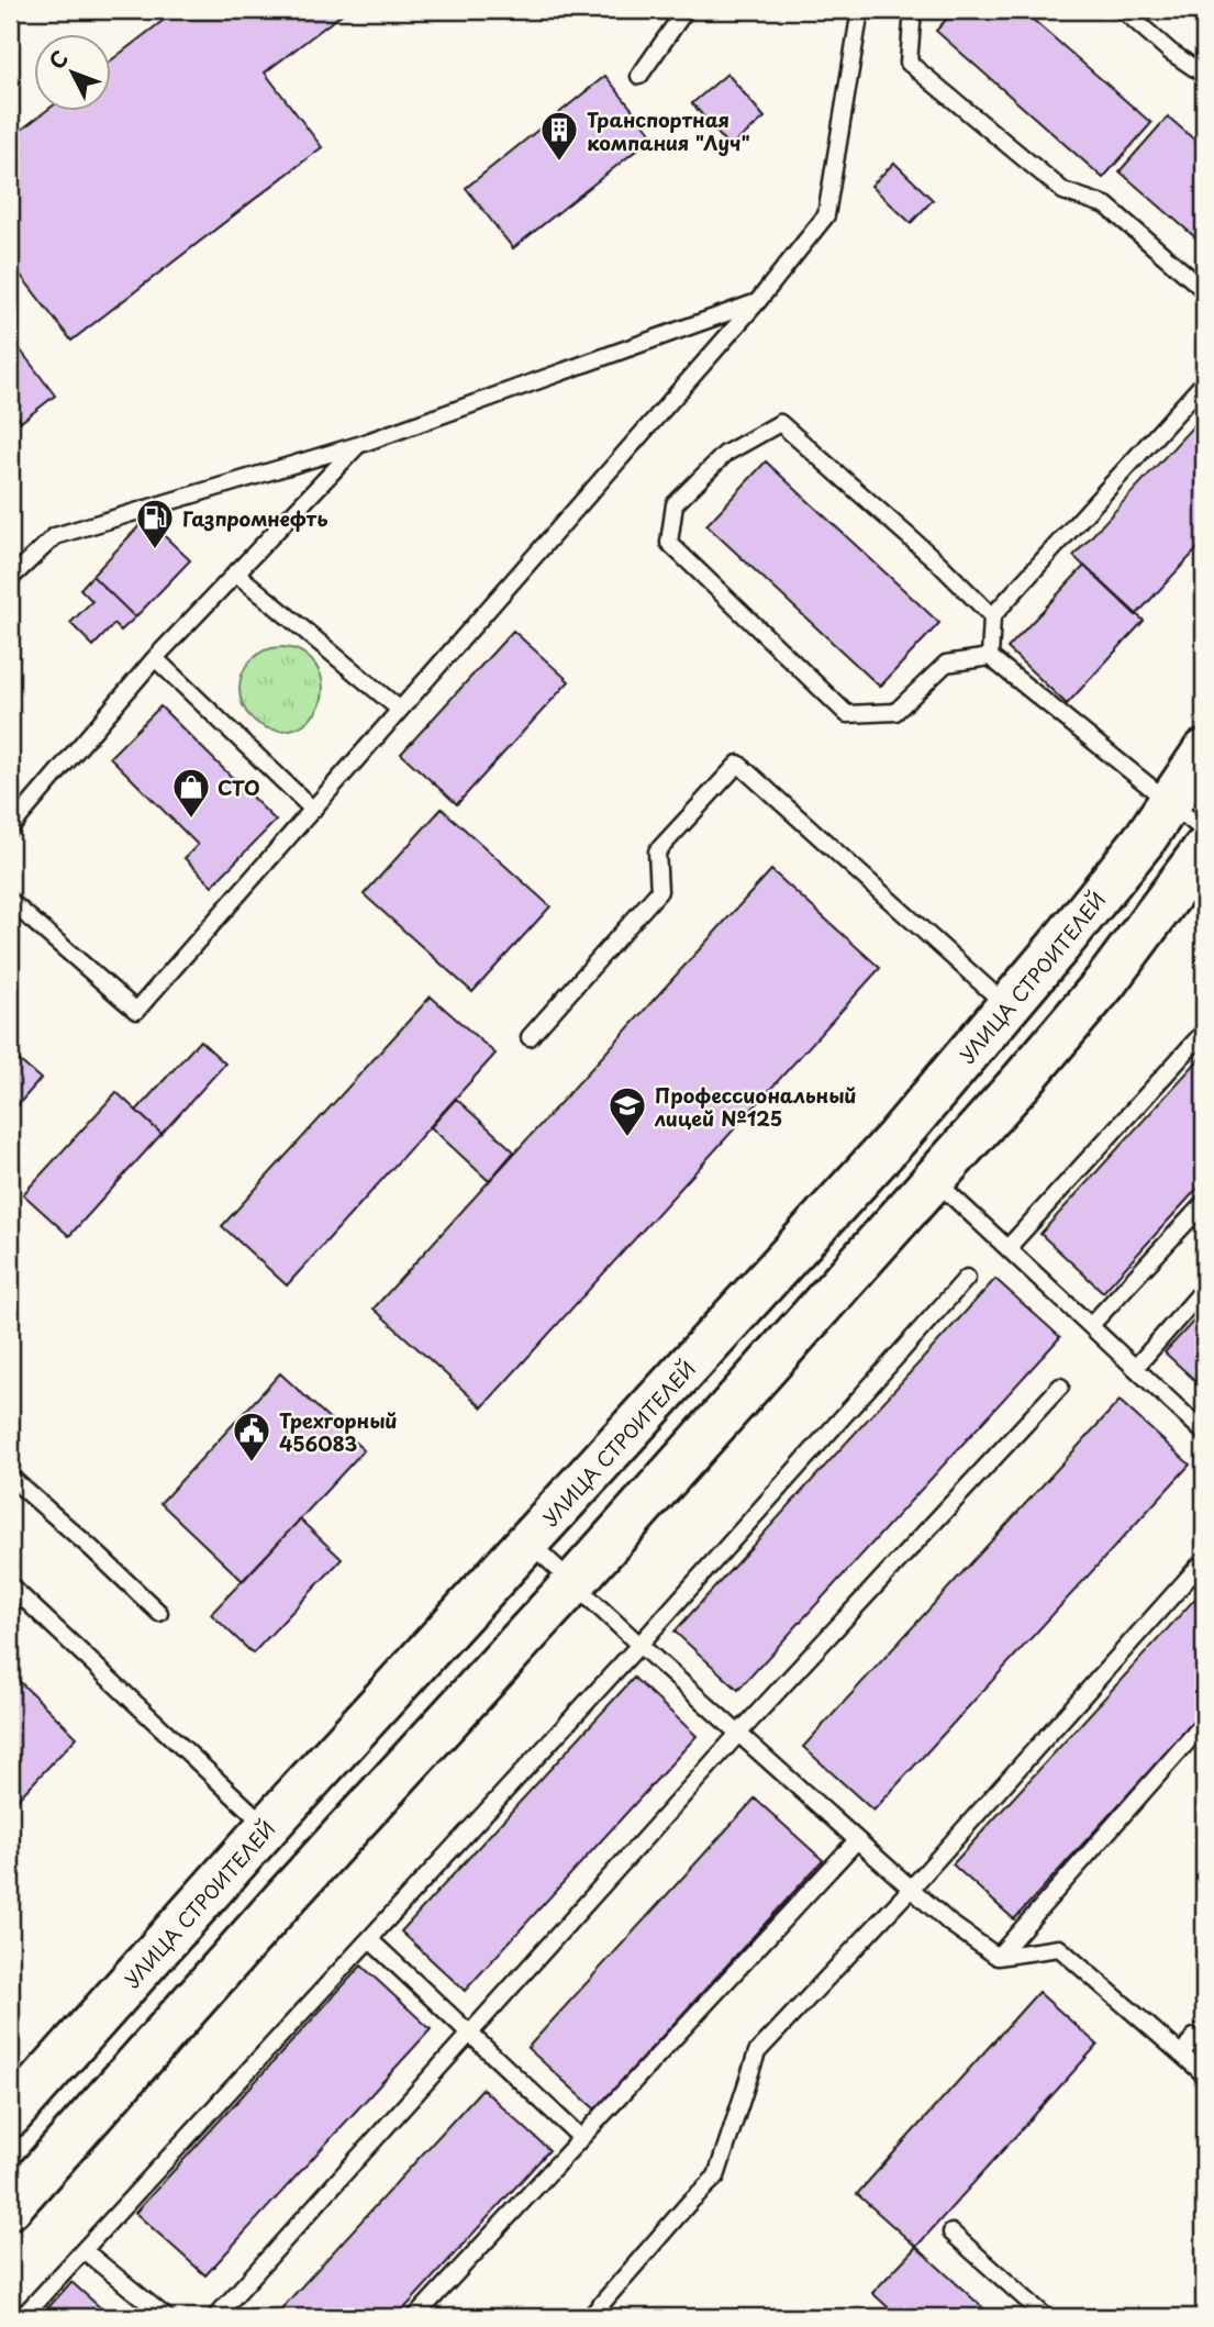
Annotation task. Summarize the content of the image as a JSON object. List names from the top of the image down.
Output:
{
  "streets": {
    "street": ["УЛИЦА СТРОИТЕЛЕЙ"]
  },
  "places": {
    "building": ["Транспортная компания \"Луч\""],
    "fuel station": ["Газпромнефть"],
    "shop": ["СТО"],
    "school or university": ["Профессиональный лицей №125"],
    "public building": ["Трехгорный 456083"]
  },
  "north": "top left"
}
